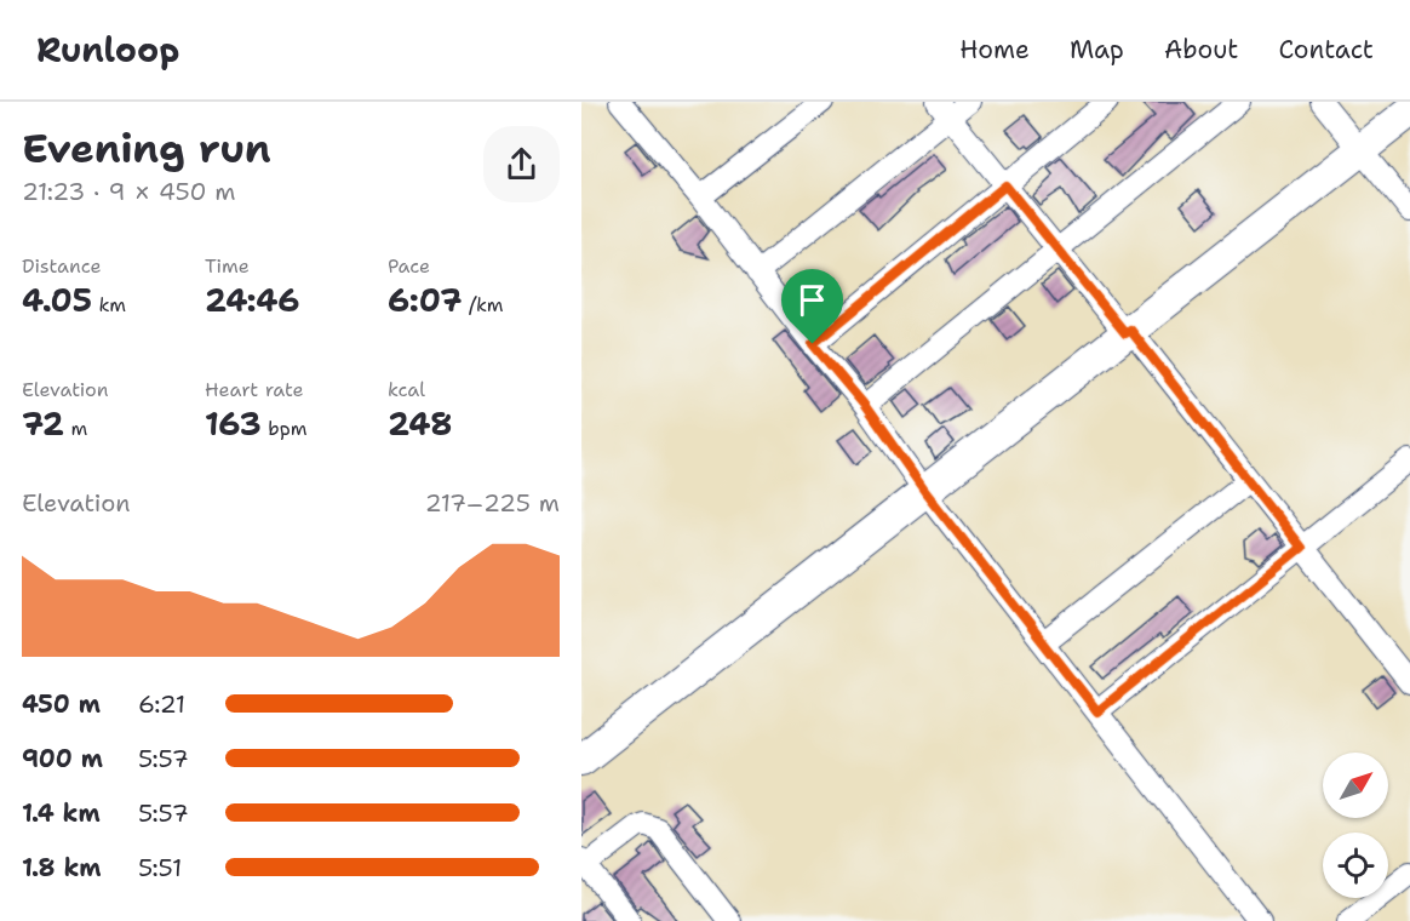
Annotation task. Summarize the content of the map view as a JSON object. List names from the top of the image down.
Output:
{
  "north": "top right",
  "page": {
    "header": "Runloop",
    "nav": [
      "Home",
      "Map",
      "About",
      "Contact"
    ],
    "heading": ["Evening run", "21:23 · 9 × 450 m"],
    "stats": [
      ["Distance", "4.05 km"],
      ["Time", "24:46"],
      ["Pace", "6:07 /km"],
      ["Elevation", "72 m"],
      ["Heart rate", "163 bpm"],
      ["kcal", "248"]
    ],
    "chart": ["Elevation", "217–225 m"],
    "list": [
      {
        "name": "450 m",
        "note": "6:21"
      },
      {
        "name": "900 m",
        "note": "5:57"
      },
      {
        "name": "1.4 km",
        "note": "5:57"
      },
      {
        "name": "1.8 km",
        "note": "5:51"
      }
    ]
  }
}
